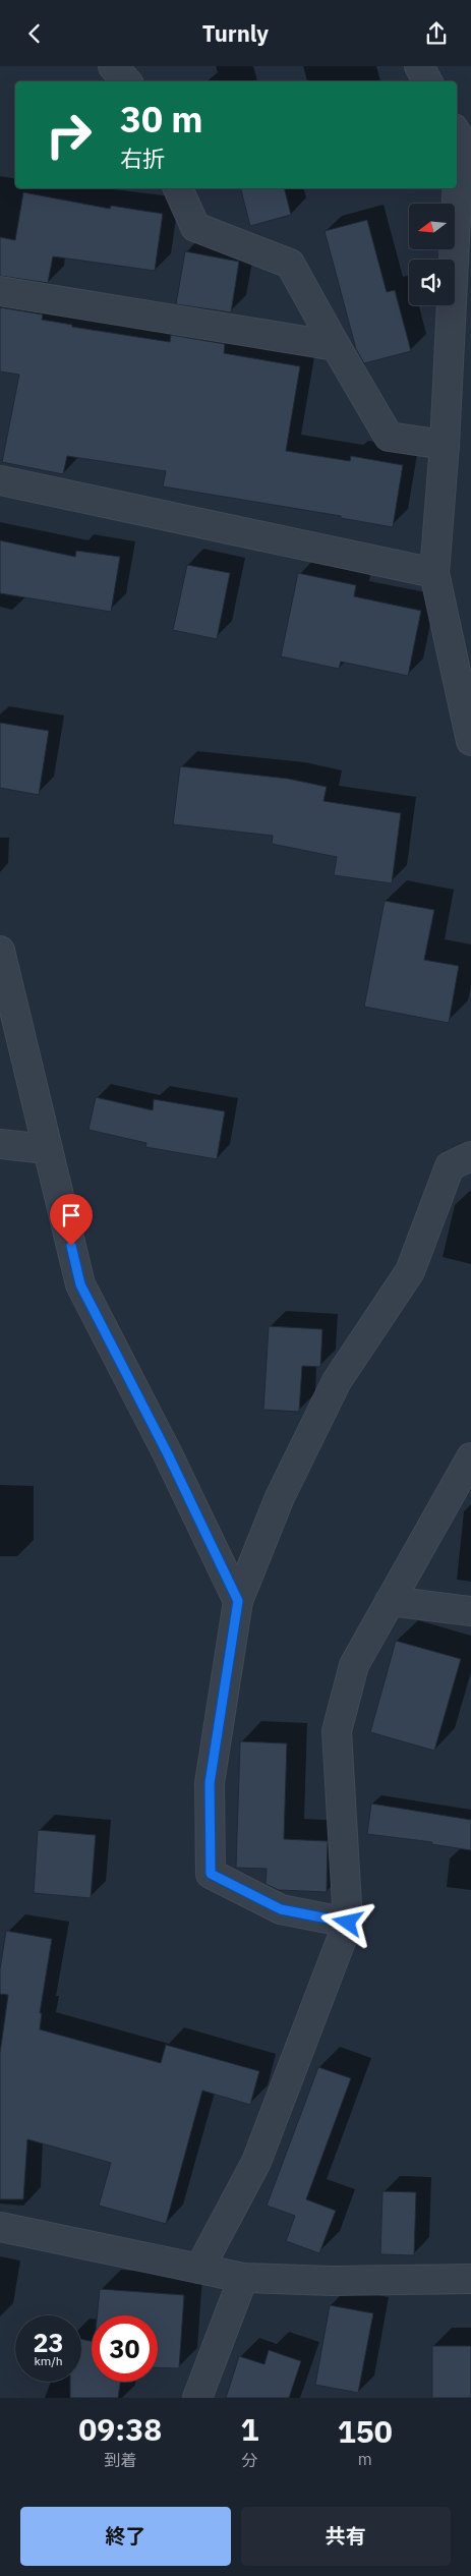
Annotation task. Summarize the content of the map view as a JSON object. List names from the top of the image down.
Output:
{
  "north": "left",
  "page": {
    "header": "Turnly",
    "turn": ["30 m", "右折"],
    "speed": "23 km/h",
    "limit": "30",
    "eta": [
      "09:38",
      "到着",
      "1",
      "分",
      "150",
      "m"
    ],
    "buttons": ["終了", "共有"]
  }
}
